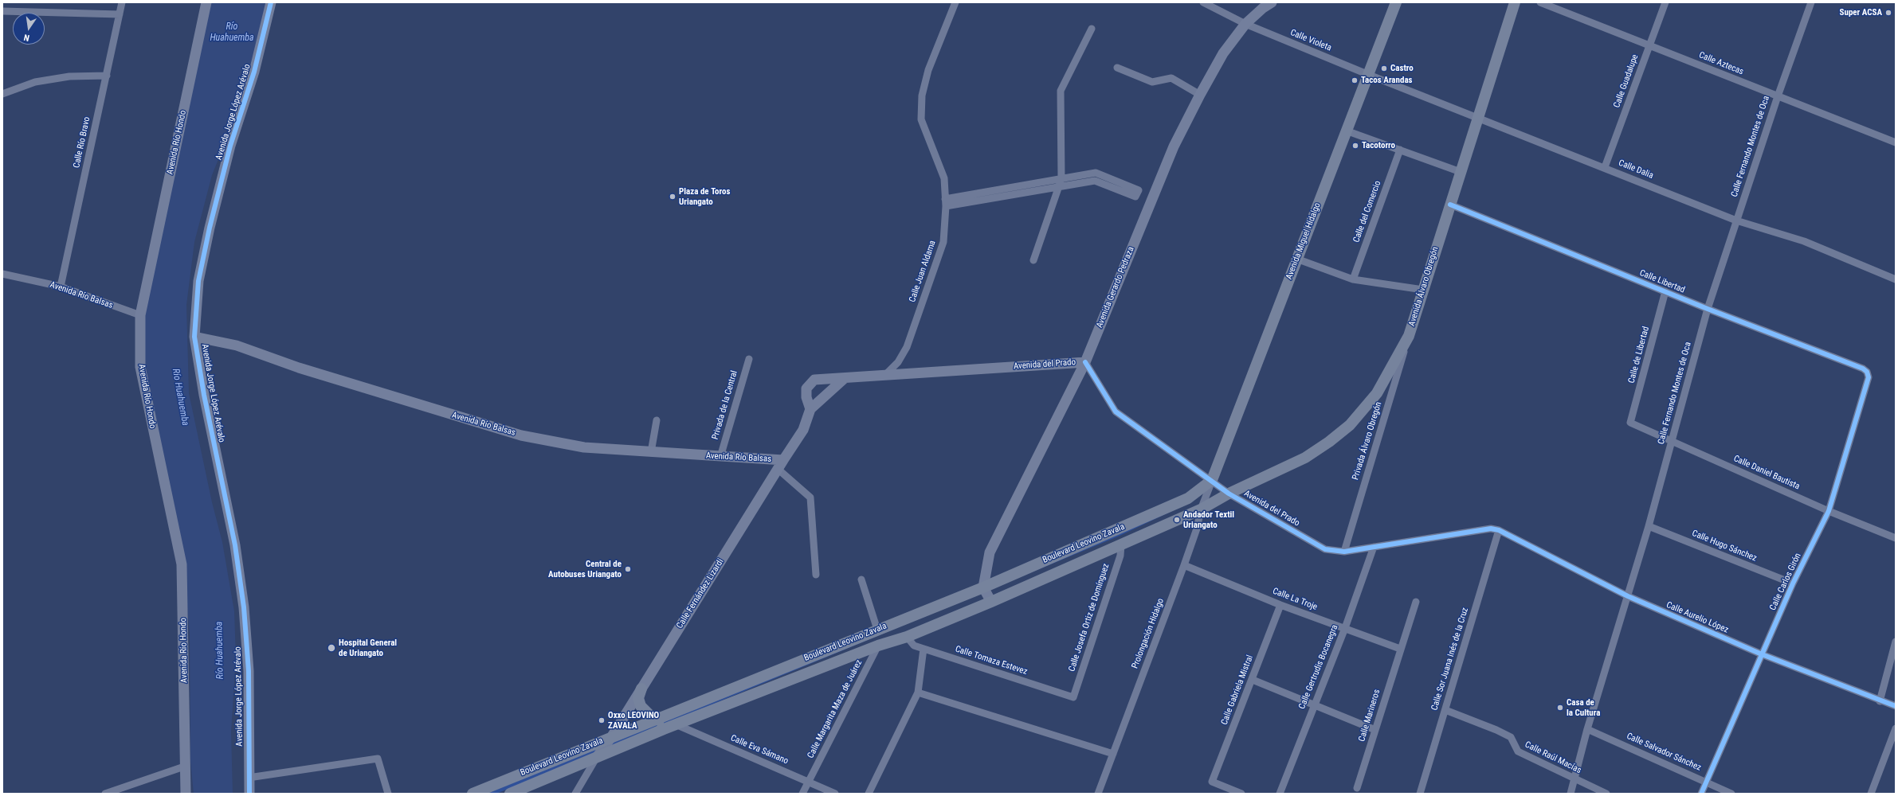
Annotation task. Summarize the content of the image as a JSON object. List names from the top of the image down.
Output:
{
  "streets": {
    "main road": ["Avenida Miguel Hidalgo", "Avenida Álvaro Obregón", "Boulevard Leovino Zavala"],
    "street": [
      "Calle Violeta",
      "Calle Aztecas",
      "Calle Guadalupe",
      "Avenida Jorge López Arévalo",
      "Calle Río Bravo",
      "Avenida Río Hondo",
      "Calle Fernando Montes de Oca",
      "Calle Dalia",
      "Calle del Comercio",
      "Calle Juan Aldama",
      "Calle Libertad",
      "Avenida Gerardo Pedraza",
      "Avenida Río Balsas",
      "Calle de Libertad",
      "Avenida del Prado",
      "Privada de la Central",
      "Privada Álvaro Obregón",
      "Calle Daniel Bautista",
      "Calle Hugo Sánchez",
      "Calle Carlos Girón",
      "Calle Fernández Lizardi",
      "Calle La Troje",
      "Calle Josefa Ortiz de Domínguez",
      "Calle Aurelio López",
      "Prolongación Hidalgo",
      "Calle Sor Juana Inés de la Cruz",
      "Calle Tomaza Estevez",
      "Calle Gertrudis Bocanegra",
      "Calle Gabriela Mistral",
      "Calle Margarita Maza de Juárez",
      "Calle Marineros",
      "Calle Eva Sámano",
      "Calle Salvador Sánchez",
      "Calle Raúl Macías"
    ]
  },
  "crossings": [
    ["Calle Violeta", "Calle Dalia"],
    ["Calle Violeta", "Avenida Miguel Hidalgo"],
    ["Calle Violeta", "Avenida Gerardo Pedraza"],
    ["Calle Aztecas", "Calle Guadalupe"],
    ["Calle Aztecas", "Calle Fernando Montes de Oca"],
    ["Calle Guadalupe", "Calle Dalia"],
    ["Avenida Jorge López Arévalo", "Avenida Río Balsas"],
    ["Calle Río Bravo", "Avenida Río Balsas"],
    ["Avenida Río Hondo", "Avenida Río Balsas"],
    ["Calle Fernando Montes de Oca", "Calle Dalia"],
    ["Calle Fernando Montes de Oca", "Calle Libertad"],
    ["Calle Fernando Montes de Oca", "Calle Daniel Bautista"],
    ["Calle Fernando Montes de Oca", "Calle Hugo Sánchez"],
    ["Calle Fernando Montes de Oca", "Calle Aurelio López"],
    ["Calle Fernando Montes de Oca", "Calle Salvador Sánchez"],
    ["Calle Fernando Montes de Oca", "Calle Raúl Macías"],
    ["Calle Dalia", "Avenida Miguel Hidalgo"],
    ["Calle Dalia", "Avenida Álvaro Obregón"],
    ["Avenida Miguel Hidalgo", "Avenida del Prado"],
    ["Avenida Miguel Hidalgo", "Boulevard Leovino Zavala"],
    ["Avenida Miguel Hidalgo", "Prolongación Hidalgo"],
    ["Calle Juan Aldama", "Avenida del Prado"],
    ["Calle Libertad", "Avenida Álvaro Obregón"],
    ["Calle Libertad", "Calle de Libertad"],
    ["Calle Libertad", "Calle Carlos Girón"],
    ["Avenida Álvaro Obregón", "Avenida del Prado"],
    ["Avenida Álvaro Obregón", "Privada Álvaro Obregón"],
    ["Avenida Álvaro Obregón", "Boulevard Leovino Zavala"],
    ["Avenida Gerardo Pedraza", "Avenida del Prado"],
    ["Avenida Gerardo Pedraza", "Boulevard Leovino Zavala"],
    ["Avenida Río Balsas", "Privada de la Central"],
    ["Avenida Río Balsas", "Calle Fernández Lizardi"],
    ["Calle de Libertad", "Calle Daniel Bautista"],
    ["Avenida del Prado", "Privada Álvaro Obregón"],
    ["Avenida del Prado", "Boulevard Leovino Zavala"],
    ["Avenida del Prado", "Calle Fernández Lizardi"],
    ["Avenida del Prado", "Calle Aurelio López"],
    ["Avenida del Prado", "Prolongación Hidalgo"],
    ["Avenida del Prado", "Calle Sor Juana Inés de la Cruz"],
    ["Avenida del Prado", "Calle Gertrudis Bocanegra"],
    ["Calle Daniel Bautista", "Calle Carlos Girón"],
    ["Boulevard Leovino Zavala", "Calle Fernández Lizardi"],
    ["Boulevard Leovino Zavala", "Calle Josefa Ortiz de Domínguez"],
    ["Boulevard Leovino Zavala", "Prolongación Hidalgo"],
    ["Boulevard Leovino Zavala", "Calle Tomaza Estevez"],
    ["Boulevard Leovino Zavala", "Calle Margarita Maza de Juárez"],
    ["Boulevard Leovino Zavala", "Calle Eva Sámano"],
    ["Calle Hugo Sánchez", "Calle Carlos Girón"],
    ["Calle Carlos Girón", "Calle Aurelio López"],
    ["Calle Carlos Girón", "Calle Salvador Sánchez"],
    ["Calle La Troje", "Prolongación Hidalgo"],
    ["Calle La Troje", "Calle Gertrudis Bocanegra"],
    ["Calle La Troje", "Calle Gabriela Mistral"],
    ["Calle La Troje", "Calle Marineros"],
    ["Calle Josefa Ortiz de Domínguez", "Calle Tomaza Estevez"],
    ["Calle Aurelio López", "Calle Sor Juana Inés de la Cruz"],
    ["Calle Sor Juana Inés de la Cruz", "Calle Raúl Macías"],
    ["Calle Margarita Maza de Juárez", "Calle Eva Sámano"]
  ],
  "water": ["Río Huahuemba"],
  "places": [
    "Super ACSA",
    "Castro",
    "Tacos Arandas",
    "Tacotorro",
    "Plaza de Toros Uriangato",
    "Andador Textil Uriangato",
    "Central de Autobuses Uriangato",
    "Hospital General de Uriangato",
    "Casa de la Cultura",
    "Oxxo LEOVINO ZAVALA"
  ],
  "north": "bottom"
}
